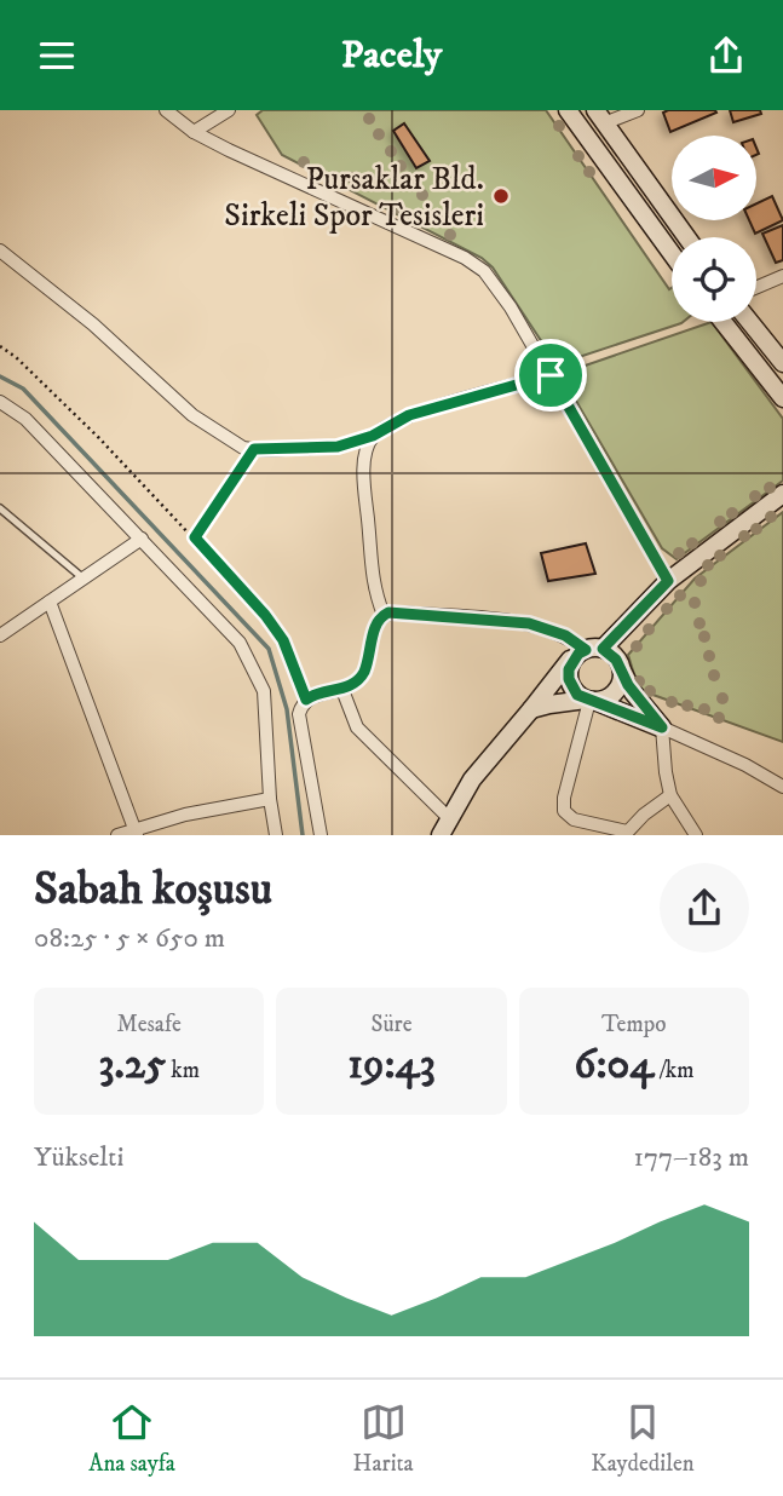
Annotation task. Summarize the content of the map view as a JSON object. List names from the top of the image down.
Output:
{
  "places": ["Pursaklar Bld. Sirkeli Spor Tesisleri"],
  "north": "right",
  "page": {
    "header": "Pacely",
    "heading": ["Sabah koşusu", "08:25 · 5 × 650 m"],
    "stats": [
      ["Mesafe", "3.25 km"],
      ["Süre", "19:43"],
      ["Tempo", "6:04 /km"]
    ],
    "chart": ["Yükselti", "177–183 m"],
    "tabs": ["Ana sayfa", "Harita", "Kaydedilen"]
  }
}
